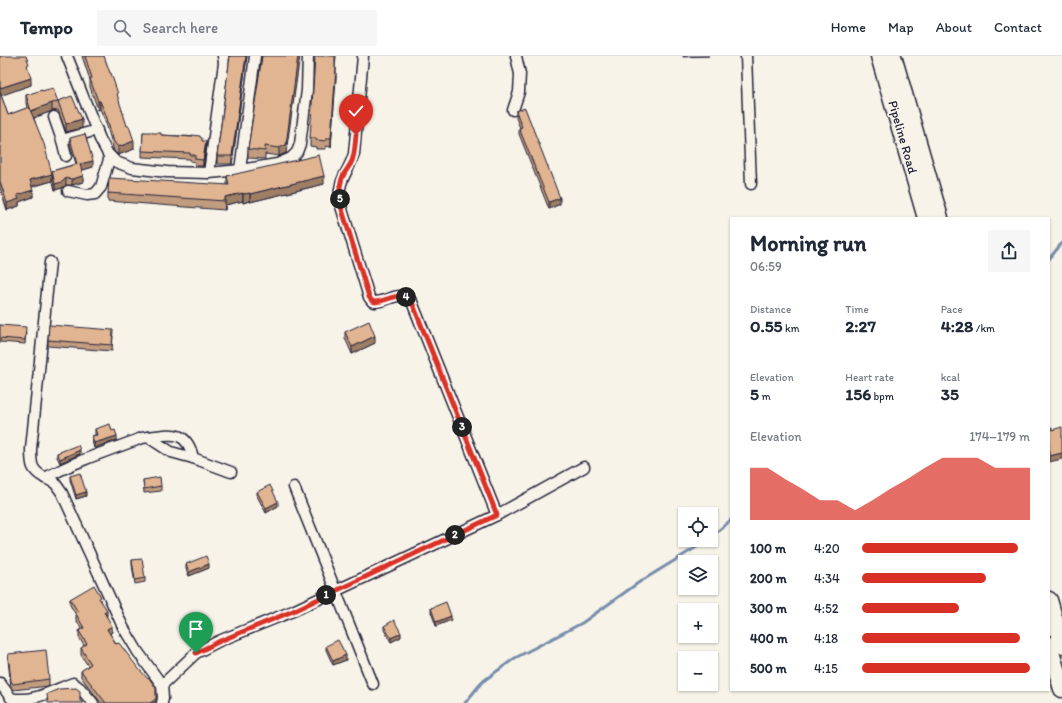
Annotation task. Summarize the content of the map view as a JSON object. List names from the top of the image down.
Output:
{
  "streets": {
    "main road": ["Pipeline Road"]
  },
  "page": {
    "header": "Tempo",
    "search": "Search here",
    "nav": [
      "Home",
      "Map",
      "About",
      "Contact"
    ],
    "pins": [
      "5",
      "4",
      "3",
      "2",
      "1"
    ],
    "heading": ["Morning run", "06:59"],
    "stats": [
      ["Distance", "0.55 km"],
      ["Time", "2:27"],
      ["Pace", "4:28 /km"],
      ["Elevation", "5 m"],
      ["Heart rate", "156 bpm"],
      ["kcal", "35"]
    ],
    "chart": ["Elevation", "174–179 m"],
    "map_buttons": ["+", "−"],
    "list": [
      {
        "name": "100 m",
        "note": "4:20"
      },
      {
        "name": "200 m",
        "note": "4:34"
      },
      {
        "name": "300 m",
        "note": "4:52"
      },
      {
        "name": "400 m",
        "note": "4:18"
      },
      {
        "name": "500 m",
        "note": "4:15"
      }
    ]
  }
}
